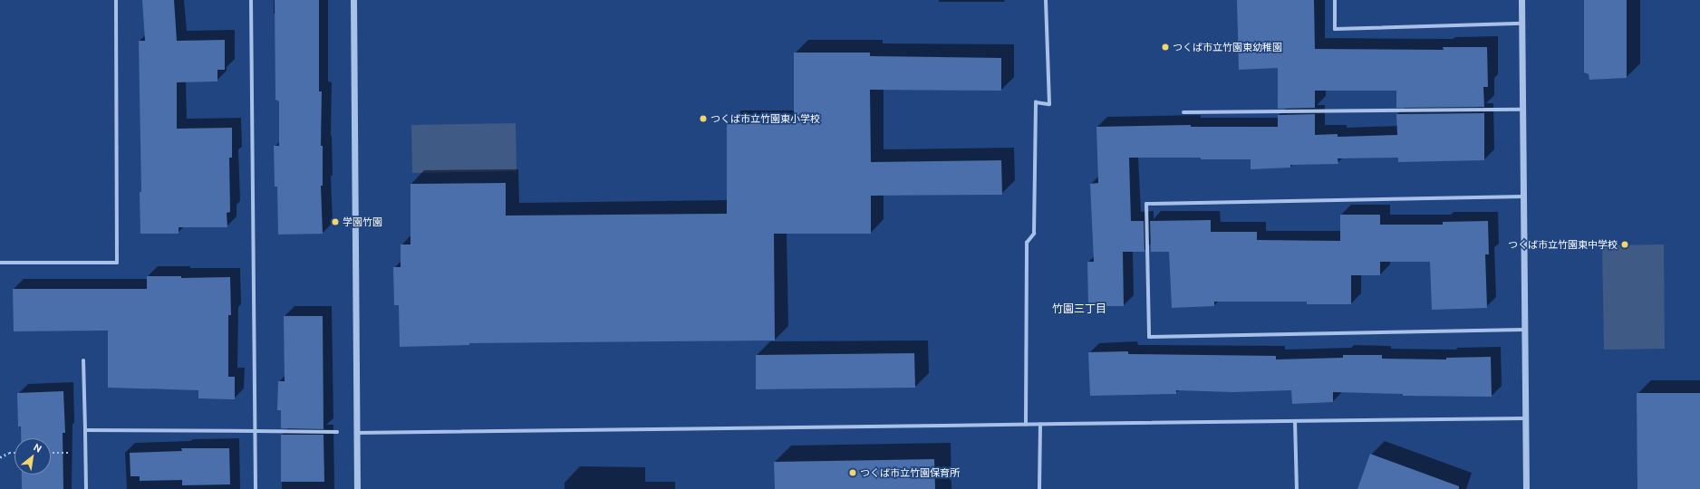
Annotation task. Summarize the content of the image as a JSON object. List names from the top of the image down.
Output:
{
  "districts": ["竹園三丁目"],
  "places": [
    "つくば市立竹園東幼稚園",
    "つくば市立竹園東小学校",
    "学園竹園",
    "つくば市立竹園東中学校",
    "つくば市立竹園保育所"
  ],
  "north": "top right"
}
